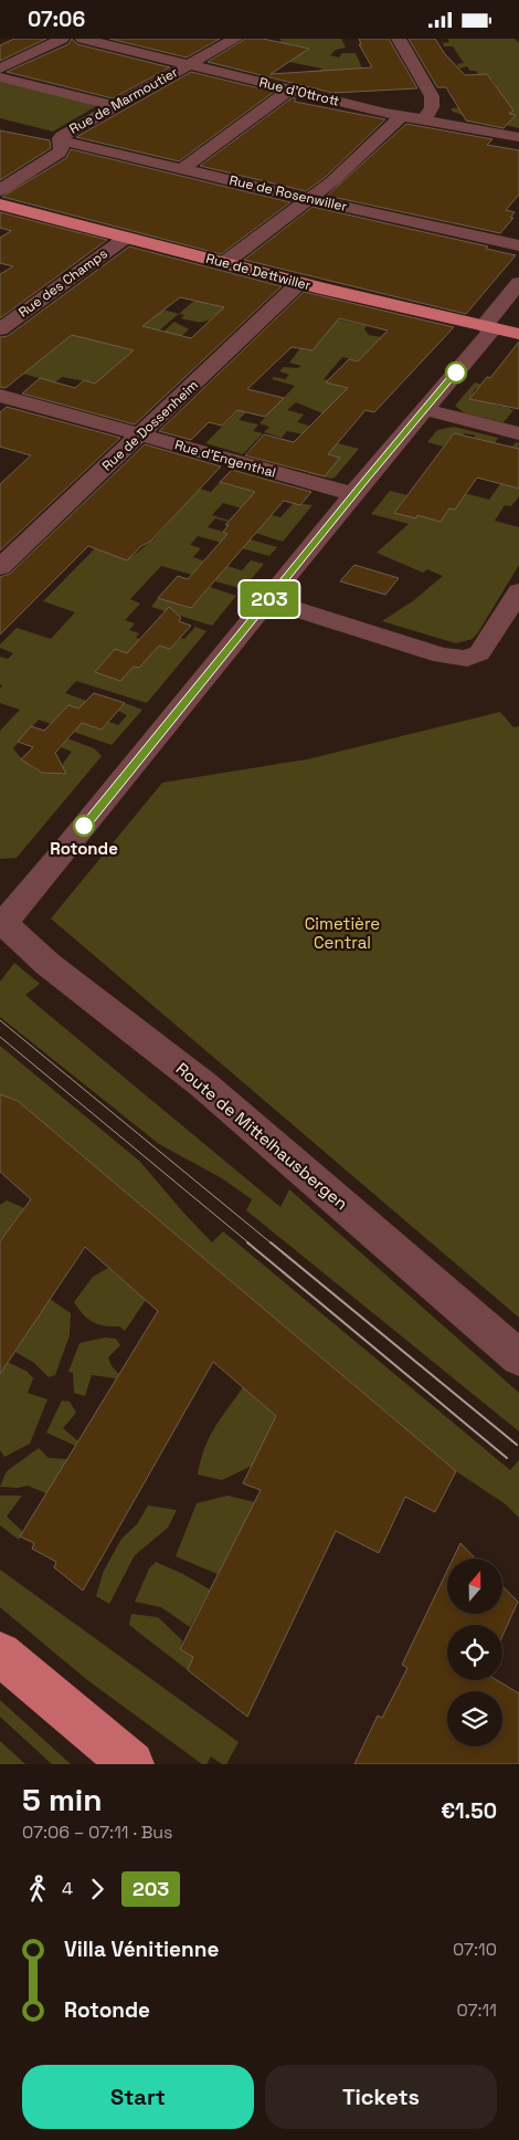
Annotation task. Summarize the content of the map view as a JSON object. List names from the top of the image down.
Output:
{
  "streets": {
    "main road": ["Rue de Dettwiller"],
    "street": [
      "Rue d'Ottrott",
      "Rue de Marmoutier",
      "Rue de Rosenwiller",
      "Rue des Champs",
      "Rue de Dossenheim",
      "Rue d'Engenthal",
      "Route de Mittelhausbergen"
    ]
  },
  "crossings": [
    ["Rue d'Ottrott", "Rue de Marmoutier"],
    ["Rue de Marmoutier", "Rue de Rosenwiller"],
    ["Rue de Dettwiller", "Rue des Champs"],
    ["Rue de Dettwiller", "Rue de Dossenheim"],
    ["Rue de Dossenheim", "Rue d'Engenthal"]
  ],
  "parks": ["Cimetière Central"],
  "places": ["Rotonde"],
  "lines": ["bus line 203"],
  "north": "top",
  "page": {
    "status": "07:06",
    "on_map": "203",
    "heading": ["5 min", "07:06 – 07:11 · Bus", "€1.50"],
    "legs": ["4", "203"],
    "list": [
      {
        "name": "Villa Vénitienne",
        "value": "07:10"
      },
      {
        "name": "Rotonde",
        "value": "07:11"
      }
    ],
    "buttons": ["Start", "Tickets"]
  }
}
